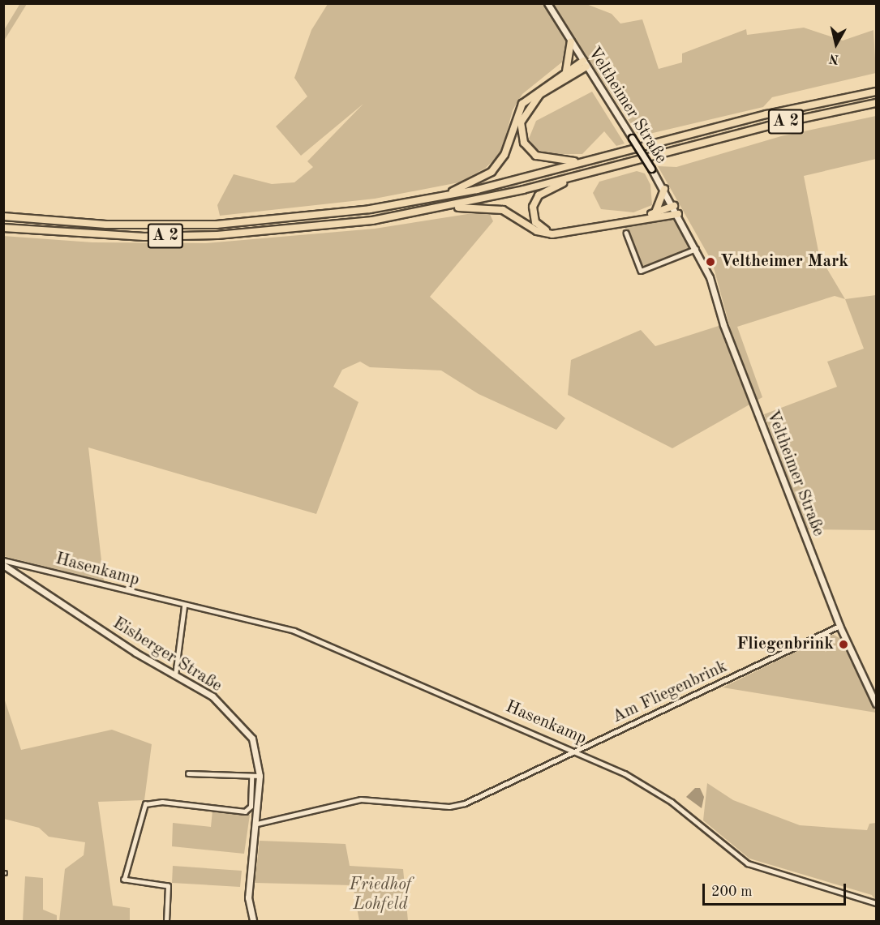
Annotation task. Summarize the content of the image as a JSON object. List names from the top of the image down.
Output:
{
  "streets": {
    "highway": ["A 2"],
    "main road": ["Veltheimer Straße", "Eisberger Straße"],
    "street": ["Hasenkamp", "Am Fliegenbrink"]
  },
  "crossings": [
    ["Veltheimer Straße", "Am Fliegenbrink"],
    ["Hasenkamp", "Am Fliegenbrink"],
    ["Eisberger Straße", "Am Fliegenbrink"]
  ],
  "parks": ["Friedhof Lohfeld"],
  "places": ["Veltheimer Mark", "Fliegenbrink"],
  "scale_bar": "200 m",
  "north": "bottom"
}
